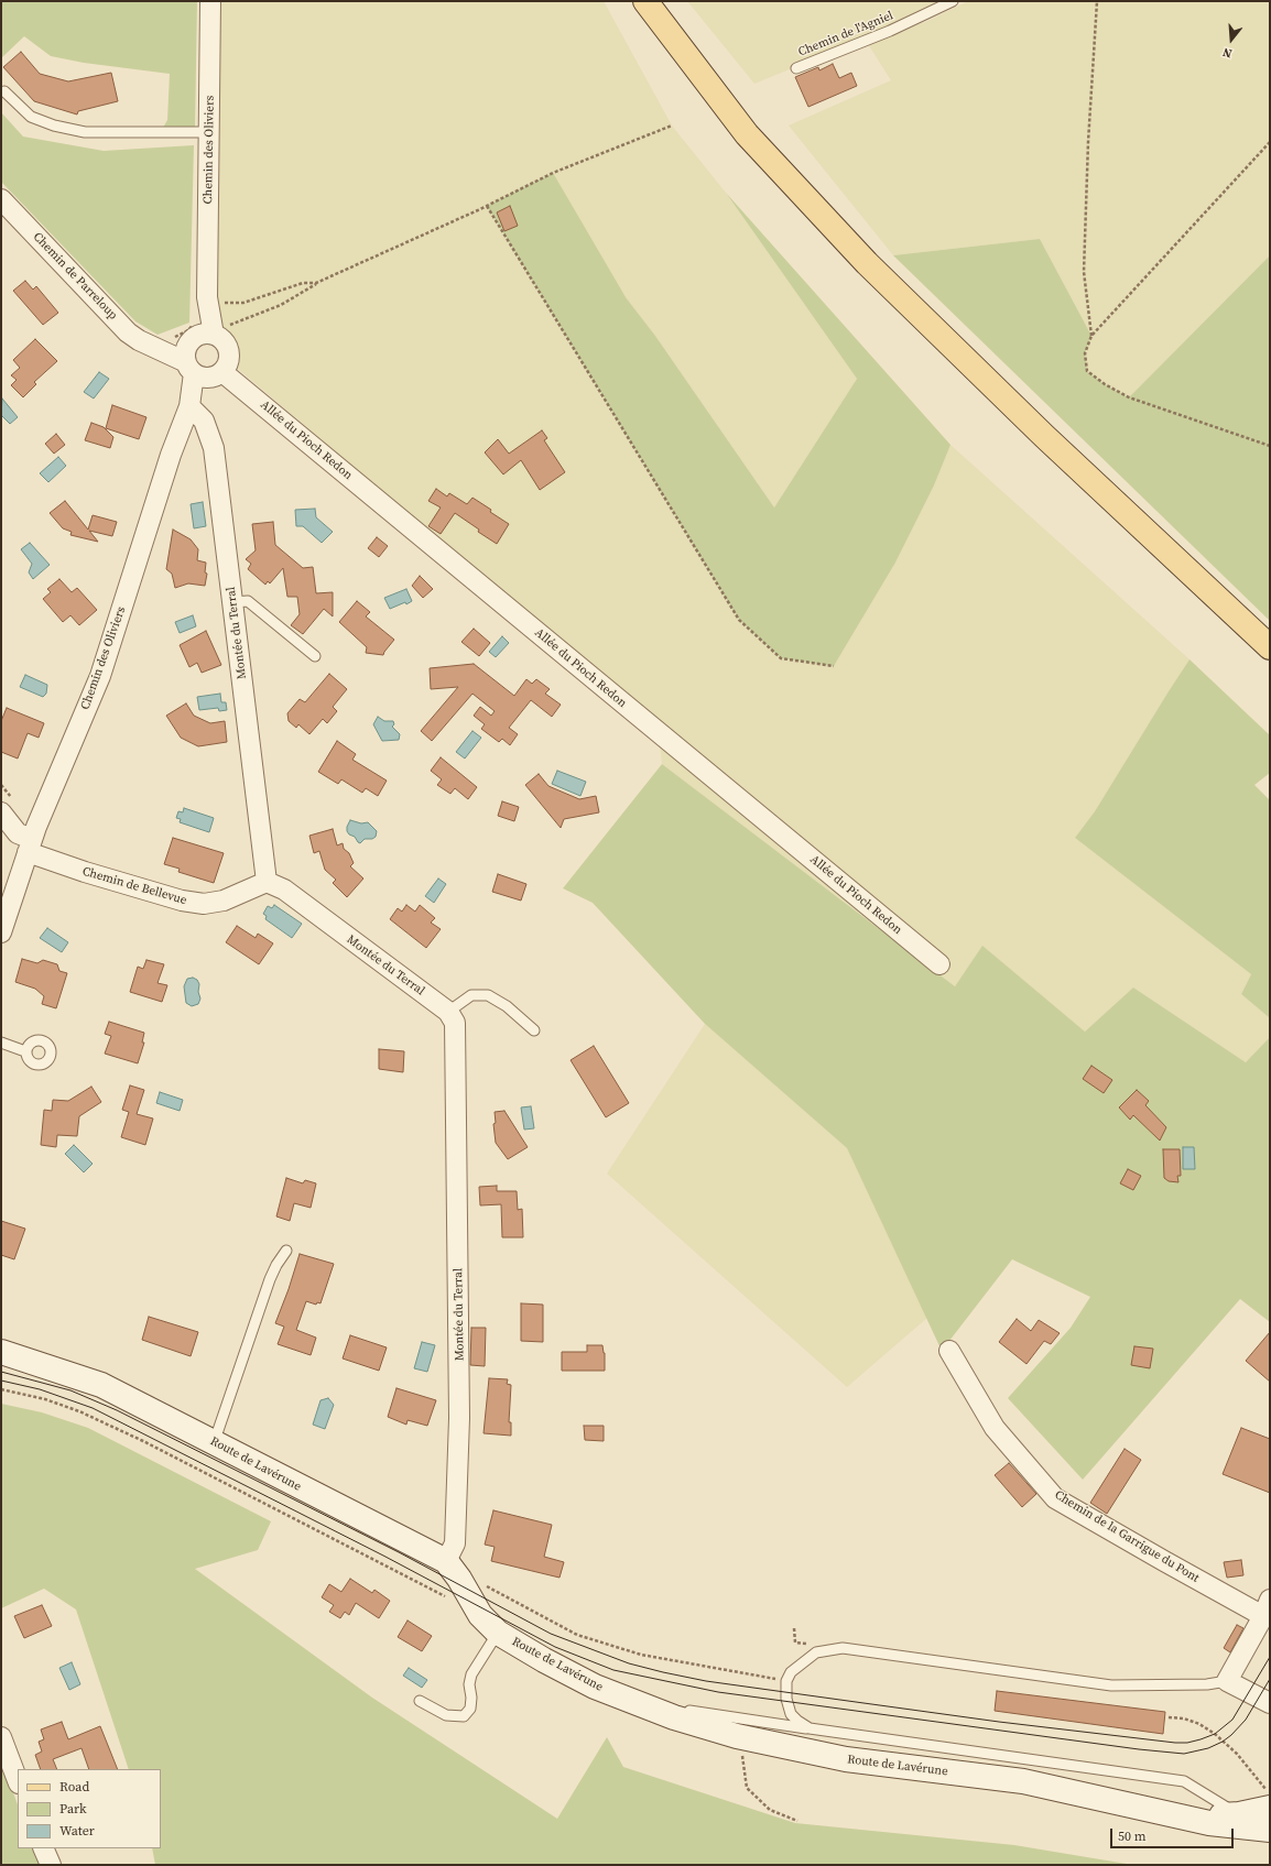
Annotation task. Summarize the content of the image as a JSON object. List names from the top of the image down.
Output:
{
  "streets": {
    "main road": ["Route de Lavérune"],
    "street": [
      "Chemin des Oliviers",
      "Chemin de Parreloup",
      "Allée du Pioch Redon",
      "Montée du Terral",
      "Chemin de Bellevue",
      "Chemin de la Garrigue du Pont"
    ],
    "lane": ["Chemin de l'Agniel"]
  },
  "crossings": [
    ["Chemin des Oliviers", "Chemin de Parreloup"],
    ["Chemin des Oliviers", "Allée du Pioch Redon"],
    ["Chemin des Oliviers", "Montée du Terral"],
    ["Chemin des Oliviers", "Chemin de Bellevue"],
    ["Chemin de Parreloup", "Allée du Pioch Redon"],
    ["Montée du Terral", "Chemin de Bellevue"],
    ["Montée du Terral", "Route de Lavérune"]
  ],
  "legend": ["Road", "Park", "Water"],
  "scale_bar": "50 m",
  "north": "bottom"
}
